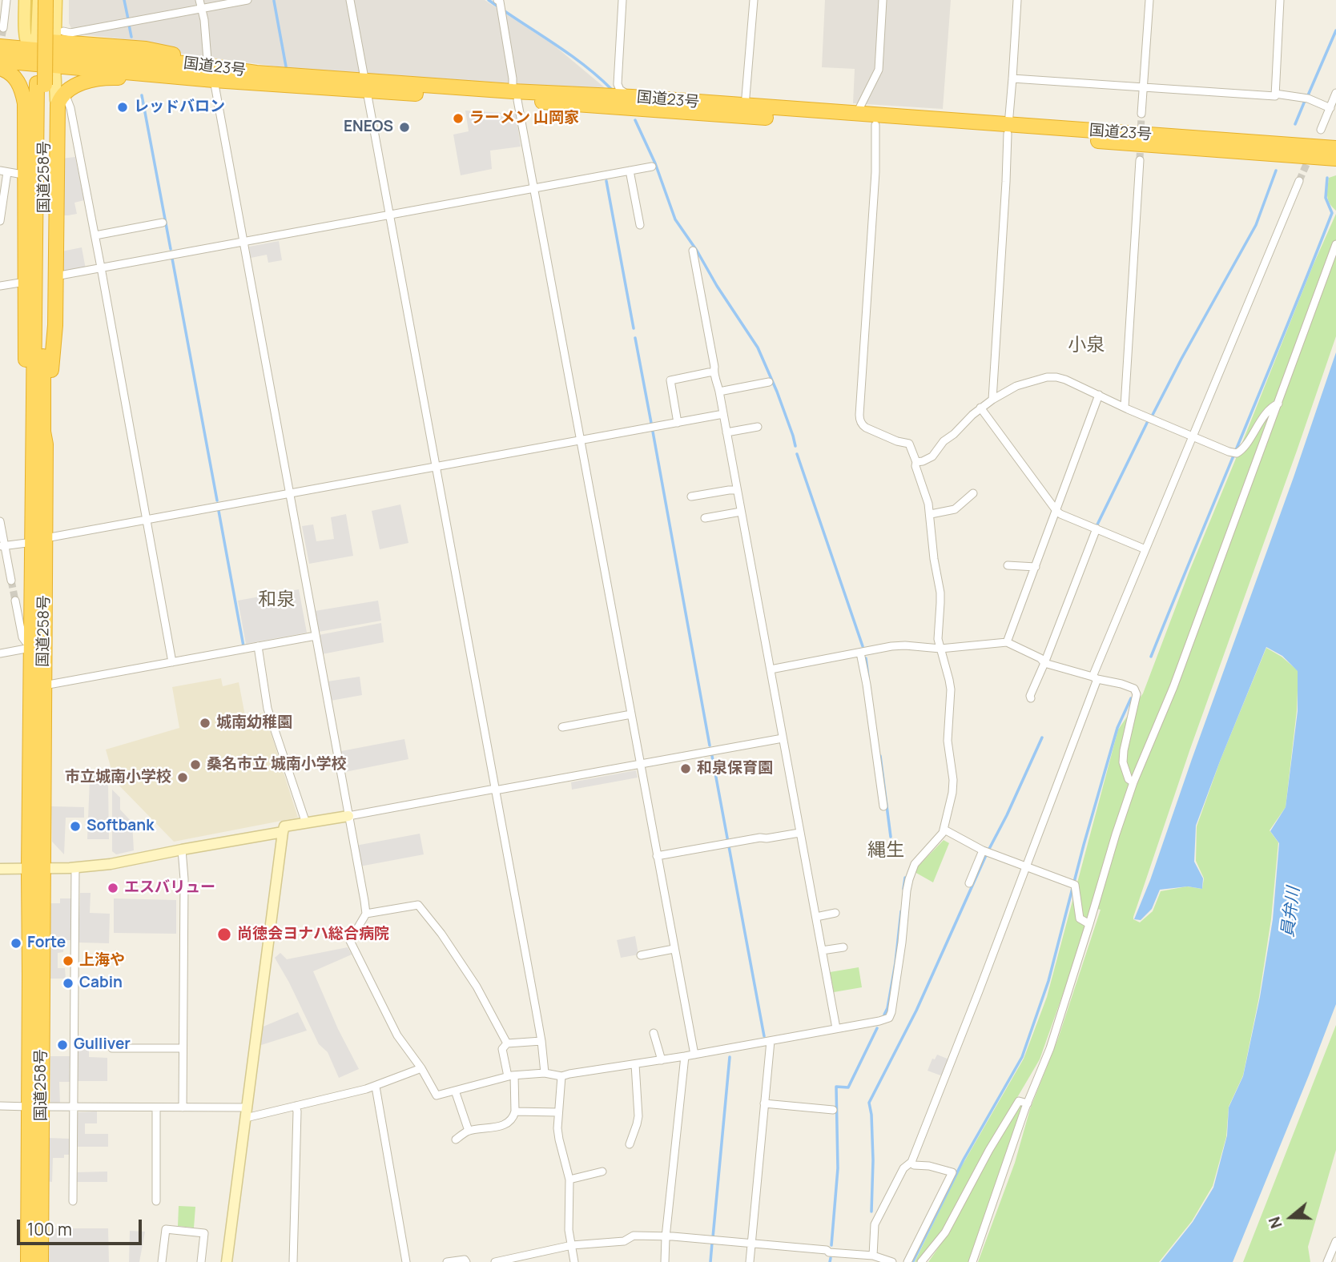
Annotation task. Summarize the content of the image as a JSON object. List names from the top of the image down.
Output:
{
  "streets": {
    "highway": ["国道23号", "国道258号"]
  },
  "districts": ["小泉", "和泉", "縄生"],
  "water": ["員弁川"],
  "places": [
    "レッドバロン",
    "ラーメン 山岡家",
    "ENEOS",
    "城南幼稚園",
    "桑名市立 城南小学校",
    "和泉保育園",
    "市立城南小学校",
    "Softbank",
    "エスバリュー",
    "尚徳会ヨナハ総合病院",
    "Forte",
    "上海や",
    "Cabin",
    "Gulliver"
  ],
  "scale_bar": "100 m",
  "north": "left"
}
